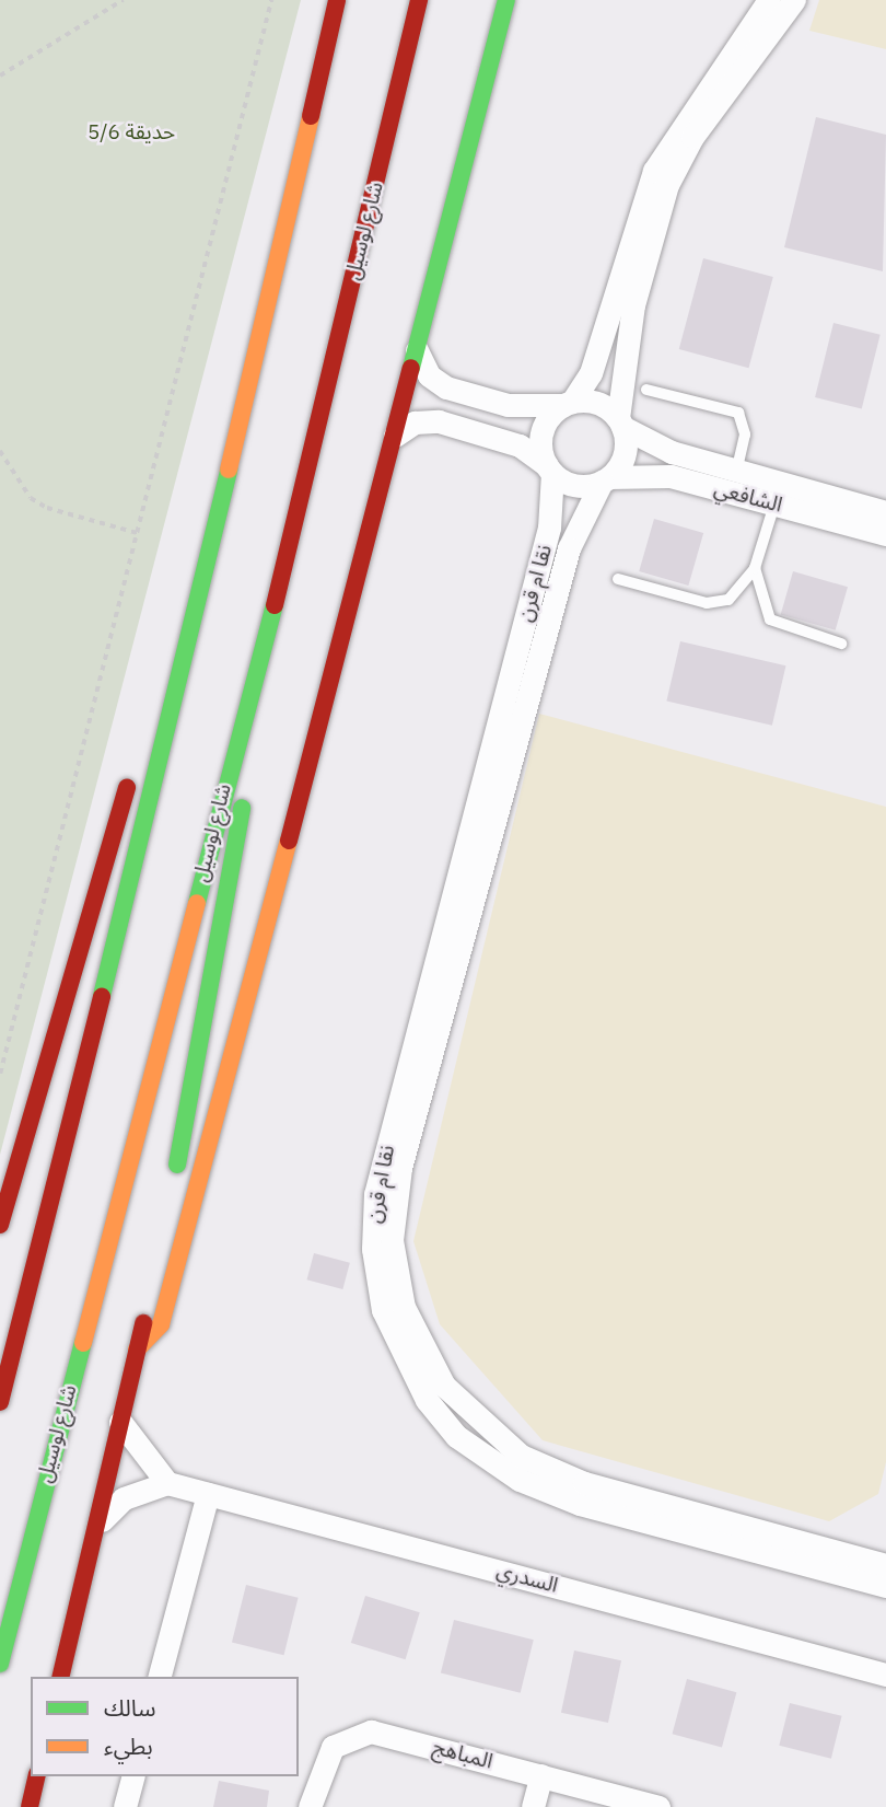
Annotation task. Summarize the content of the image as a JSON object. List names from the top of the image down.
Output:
{
  "streets": {
    "highway": ["شارع لوسيل"],
    "street": [
      "الشافعي",
      "نقا ام قرن",
      "السدري",
      "المباهج"
    ]
  },
  "crossings": [
    ["الشافعي", "نقا ام قرن"]
  ],
  "parks": ["حديقة 5/6"],
  "legend": ["سالك", "بطيء"]
}
